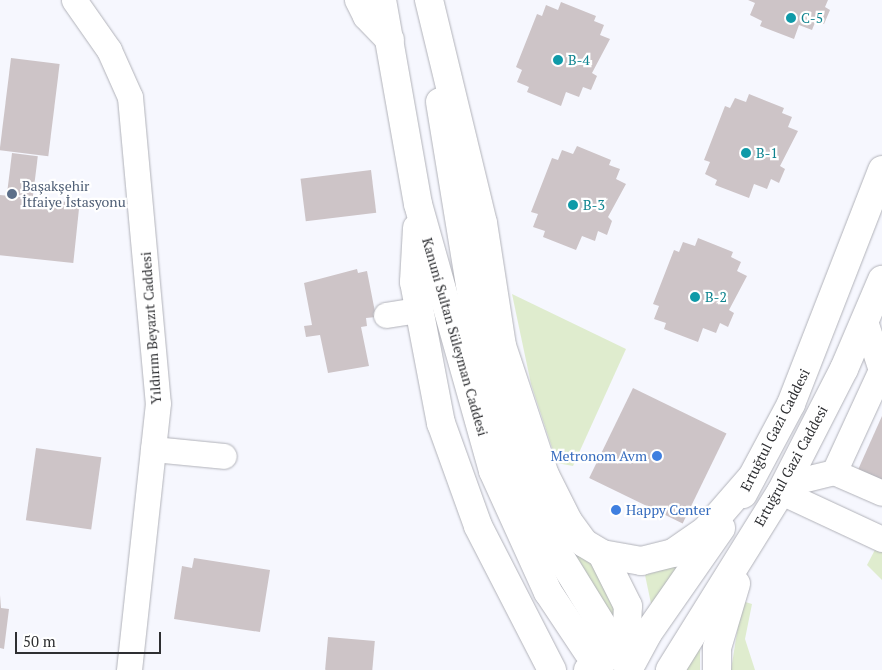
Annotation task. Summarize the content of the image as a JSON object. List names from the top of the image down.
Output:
{
  "streets": {
    "main road": ["Kanuni Sultan Süleyman Caddesi", "Ertuğtul Gazi Caddesi", "Ertuğrul Gazi Caddesi"],
    "street": ["Yıldırım Beyazıt Caddesi"]
  },
  "places": [
    "C-5",
    "B-4",
    "B-1",
    "Başakşehir İtfaiye İstasyonu",
    "B-3",
    "B-2",
    "Metronom Avm",
    "Happy Center"
  ],
  "scale_bar": "50 m"
}
